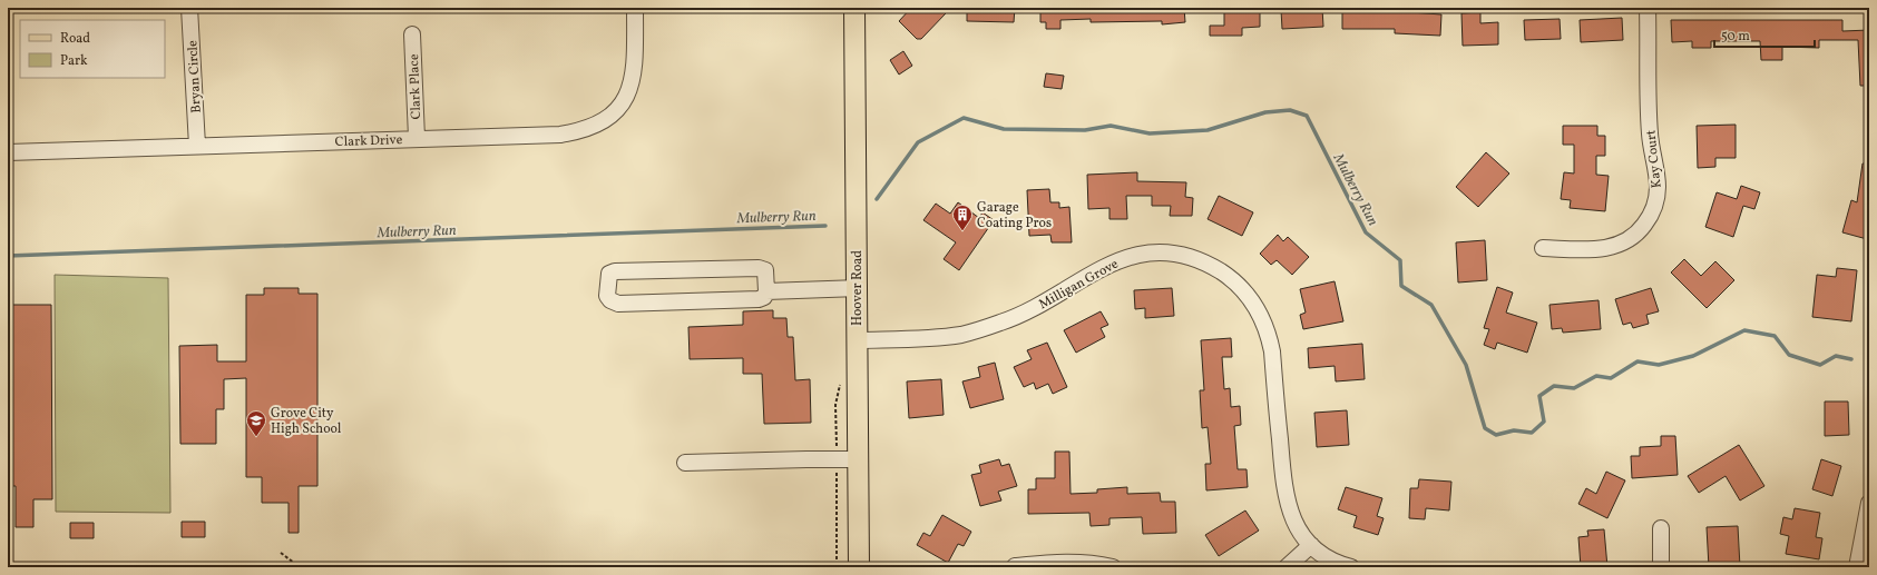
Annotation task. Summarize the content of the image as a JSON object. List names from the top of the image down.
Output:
{
  "streets": {
    "main road": ["Hoover Road"],
    "street": [
      "Bryan Circle",
      "Clark Place",
      "Clark Drive",
      "Kay Court",
      "Milligan Grove"
    ]
  },
  "crossings": [
    ["Bryan Circle", "Clark Drive"],
    ["Clark Place", "Clark Drive"],
    ["Milligan Grove", "Hoover Road"]
  ],
  "water": ["Mulberry Run"],
  "places": {
    "building": ["Garage Coating Pros"],
    "school or university": ["Grove City High School"]
  },
  "legend": ["Road", "Park"],
  "scale_bar": "50 m"
}
